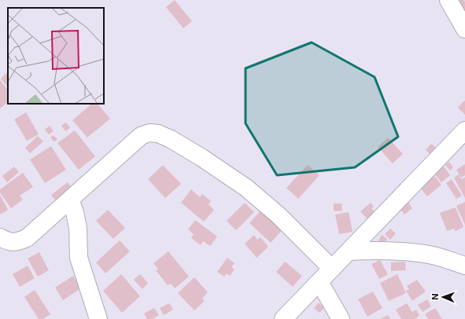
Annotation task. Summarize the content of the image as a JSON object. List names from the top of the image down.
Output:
{
  "north": "left"
}
